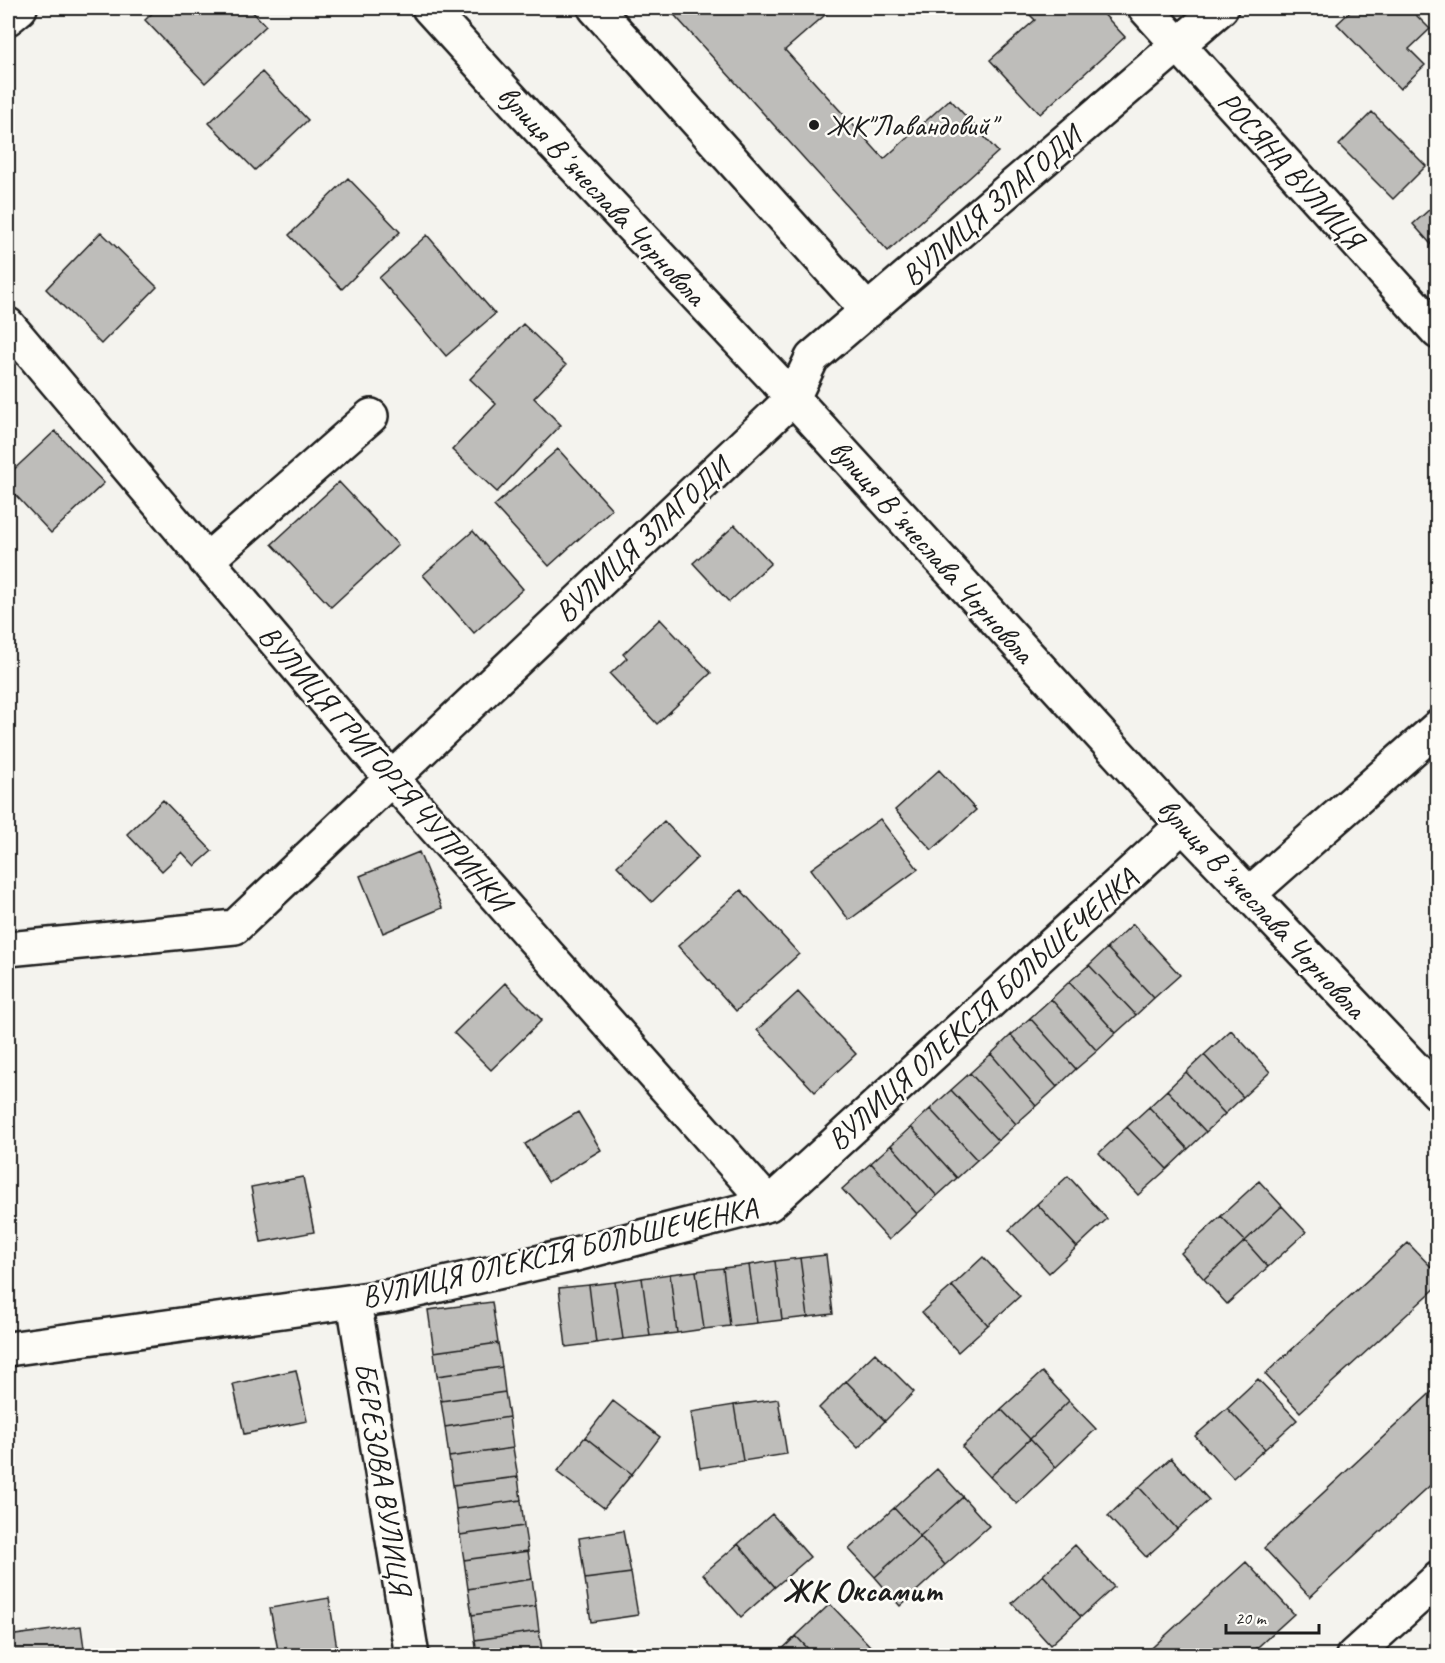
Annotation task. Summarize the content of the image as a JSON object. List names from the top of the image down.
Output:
{
  "streets": {
    "street": [
      "РОСЯНА ВУЛИЦЯ",
      "вулиця Вʼячеслава Чорновола",
      "ВУЛИЦЯ ЗЛАГОДИ",
      "ВУЛИЦЯ ГРИГОРІЯ ЧУПРИНКИ",
      "ВУЛИЦЯ ОЛЕКСІЯ БОЛЬШЕЧЕНКА",
      "БЕРЕЗОВА ВУЛИЦЯ"
    ]
  },
  "crossings": [
    ["РОСЯНА ВУЛИЦЯ", "ВУЛИЦЯ ЗЛАГОДИ"],
    ["вулиця Вʼячеслава Чорновола", "ВУЛИЦЯ ЗЛАГОДИ"],
    ["вулиця Вʼячеслава Чорновола", "ВУЛИЦЯ ОЛЕКСІЯ БОЛЬШЕЧЕНКА"],
    ["ВУЛИЦЯ ЗЛАГОДИ", "ВУЛИЦЯ ГРИГОРІЯ ЧУПРИНКИ"],
    ["ВУЛИЦЯ ГРИГОРІЯ ЧУПРИНКИ", "ВУЛИЦЯ ОЛЕКСІЯ БОЛЬШЕЧЕНКА"],
    ["ВУЛИЦЯ ОЛЕКСІЯ БОЛЬШЕЧЕНКА", "БЕРЕЗОВА ВУЛИЦЯ"]
  ],
  "districts": ["ЖК Оксамит"],
  "places": ["ЖК\"Лавандовий\""],
  "scale_bar": "20 m"
}
